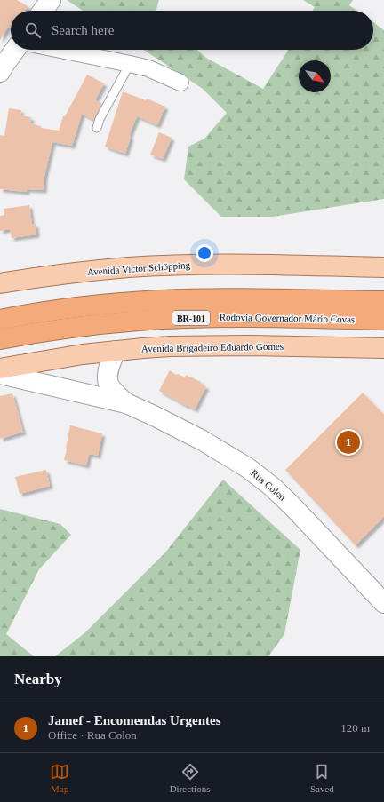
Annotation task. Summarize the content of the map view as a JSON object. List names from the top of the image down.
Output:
{
  "streets": {
    "highway": ["BR-101", "Rodovia Governador Mário Covas"],
    "main road": ["Avenida Victor Schöpping", "Avenida Brigadeiro Eduardo Gomes"],
    "street": ["Rua Colon"]
  },
  "crossings": [
    ["Avenida Brigadeiro Eduardo Gomes", "Rua Colon"]
  ],
  "north": "bottom right",
  "page": {
    "search": "Search here",
    "pins": "1",
    "heading": "Nearby",
    "list": [
      {
        "mark": "1",
        "name": "Jamef - Encomendas Urgentes",
        "note": "Office · Rua Colon",
        "value": "120 m"
      }
    ],
    "nav": ["Map", "Directions", "Saved"]
  }
}
